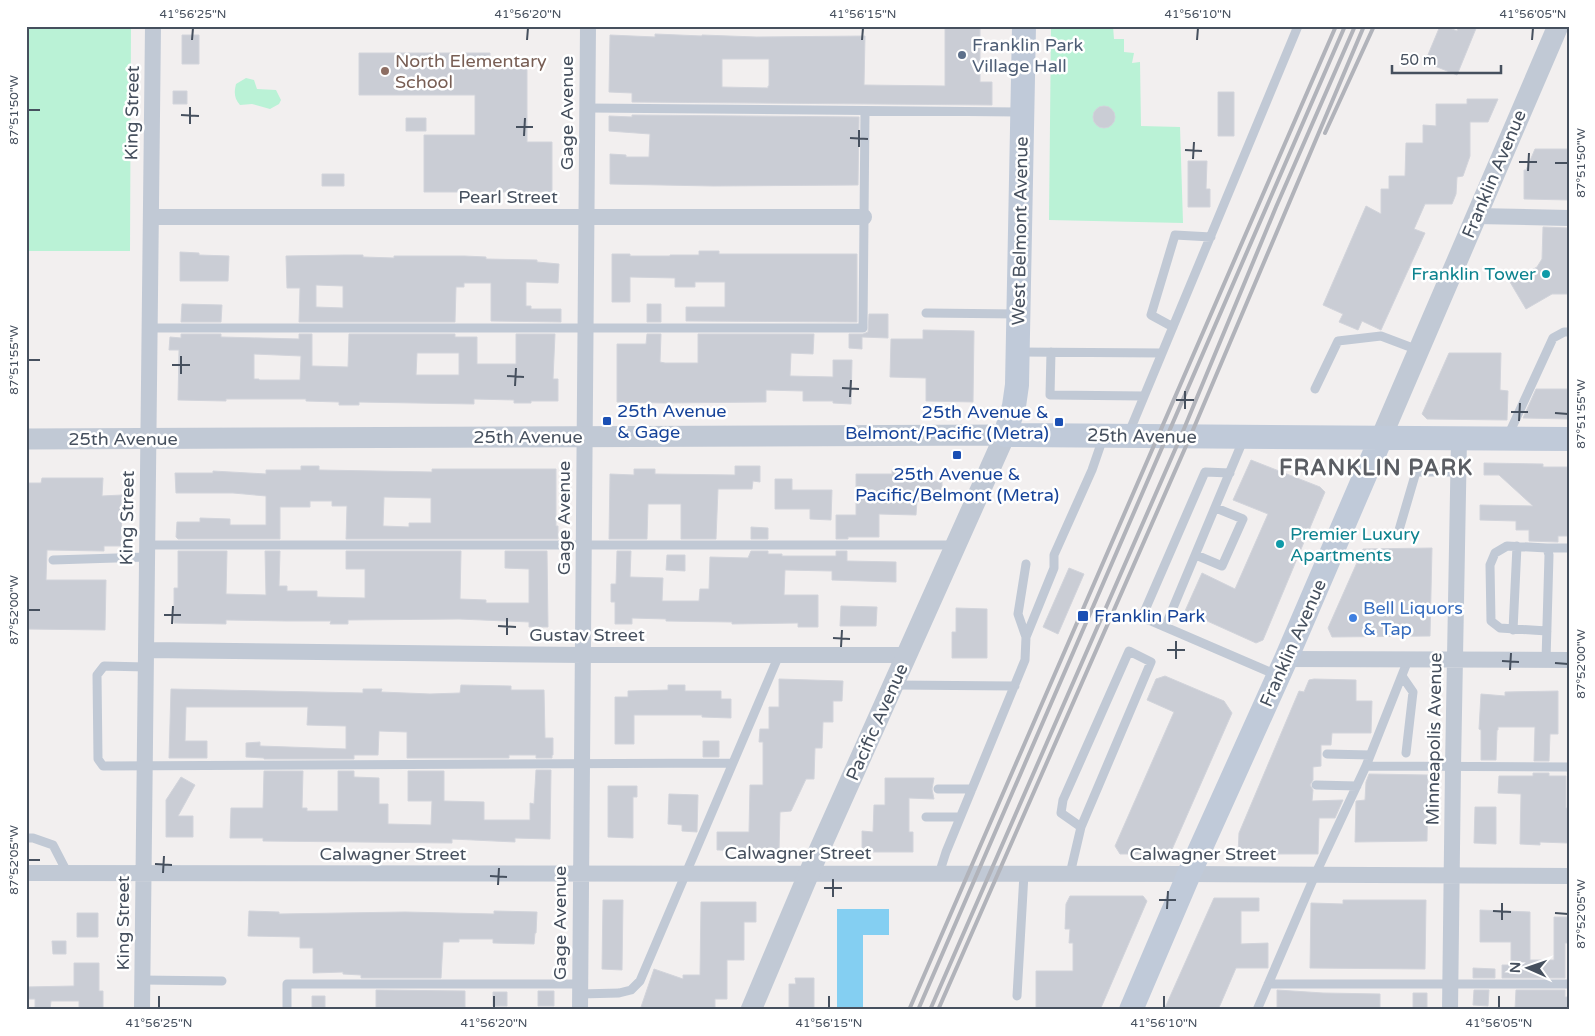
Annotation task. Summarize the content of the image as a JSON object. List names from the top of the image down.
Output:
{
  "streets": {
    "main road": ["Franklin Avenue", "West Belmont Avenue", "25th Avenue"],
    "street": [
      "King Street",
      "Gage Avenue",
      "Pearl Street",
      "Gustav Street",
      "Pacific Avenue",
      "Minneapolis Avenue",
      "Calwagner Street"
    ]
  },
  "crossings": [
    ["King Street", "Pearl Street"],
    ["King Street", "25th Avenue"],
    ["King Street", "Gustav Street"],
    ["King Street", "Calwagner Street"],
    ["Gage Avenue", "Pearl Street"],
    ["Gage Avenue", "25th Avenue"],
    ["Gage Avenue", "Gustav Street"],
    ["Gage Avenue", "Calwagner Street"],
    ["Franklin Avenue", "25th Avenue"],
    ["Franklin Avenue", "Calwagner Street"],
    ["West Belmont Avenue", "25th Avenue"],
    ["West Belmont Avenue", "Pacific Avenue"],
    ["25th Avenue", "Pacific Avenue"],
    ["25th Avenue", "Minneapolis Avenue"],
    ["Gustav Street", "Pacific Avenue"],
    ["Pacific Avenue", "Calwagner Street"],
    ["Minneapolis Avenue", "Calwagner Street"]
  ],
  "districts": ["FRANKLIN PARK"],
  "places": {
    "other": [
      "Franklin Park Village Hall",
      "North Elementary School",
      "Franklin Tower",
      "Premier Luxury Apartments",
      "Bell Liquors & Tap"
    ],
    "transit": [
      "25th Avenue & Gage",
      "25th Avenue & Belmont/Pacific (Metra)",
      "25th Avenue & Pacific/Belmont (Metra)",
      "Franklin Park"
    ]
  },
  "scale_bar": "50 m",
  "north": "left",
  "coordinates": [
    "41°56'25\"N",
    "41°56'20\"N",
    "41°56'15\"N",
    "41°56'10\"N",
    "41°56'05\"N",
    "87°51'50\"W",
    "87°51'55\"W",
    "87°52'00\"W",
    "87°52'05\"W"
  ]
}
